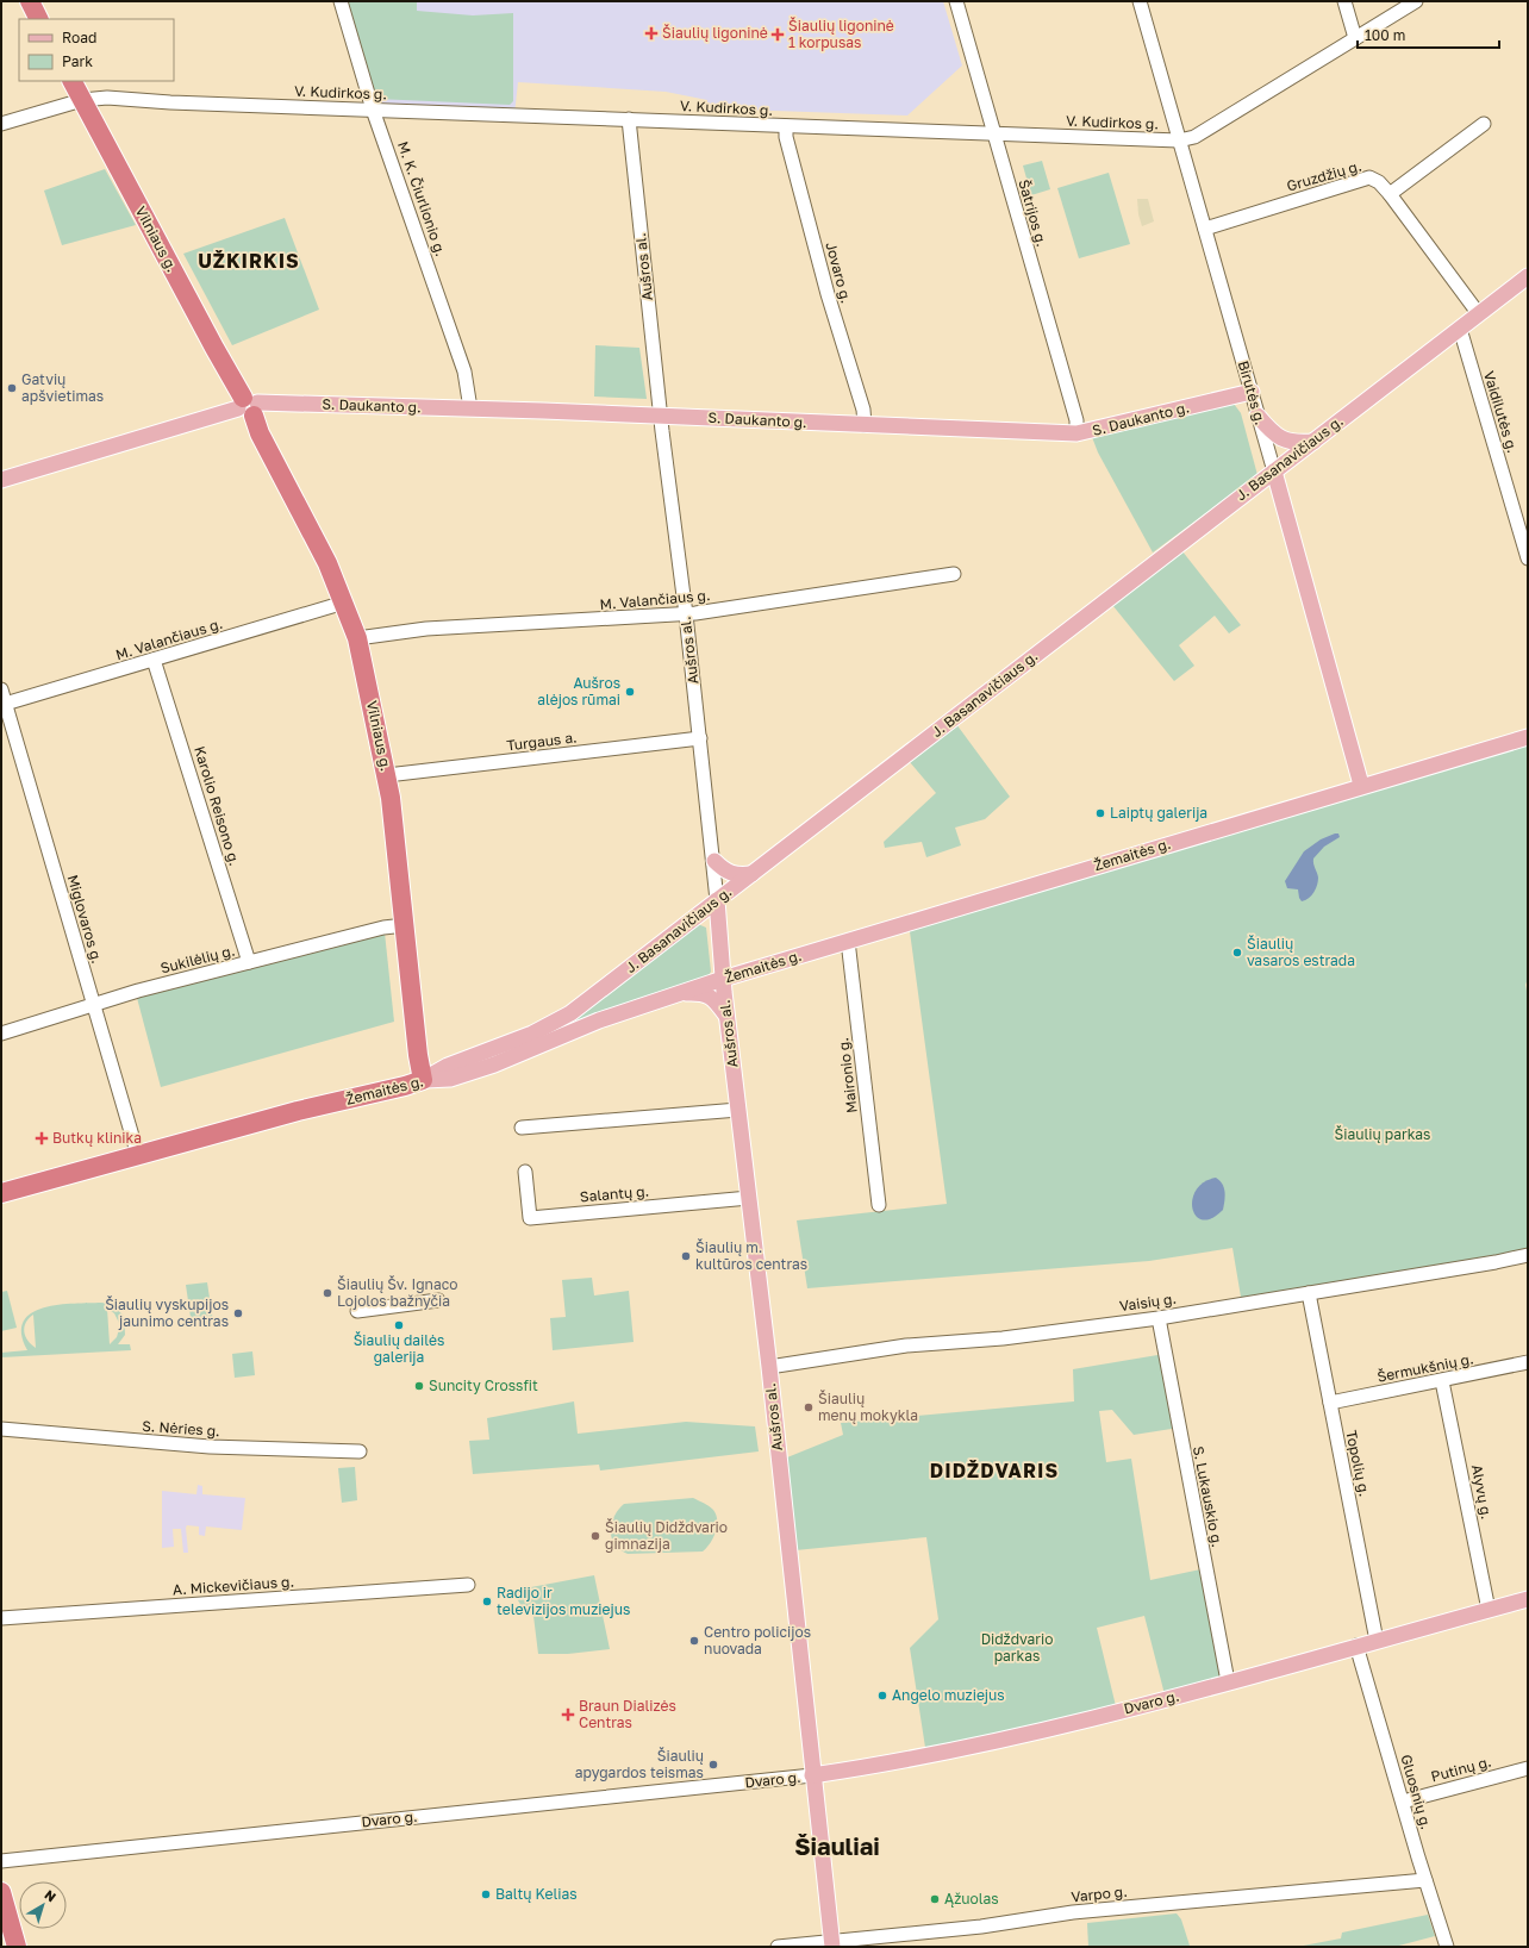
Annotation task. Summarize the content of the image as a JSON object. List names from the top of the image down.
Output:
{
  "streets": {
    "highway": ["Vilniaus g.", "Žemaitės g."],
    "main road": [
      "Aušros al.",
      "Birutės g.",
      "S. Daukanto g.",
      "J. Basanavičiaus g.",
      "Dvaro g."
    ],
    "street": [
      "V. Kudirkos g.",
      "Gruzdžių g.",
      "M. K. Čiurlionio g.",
      "Šatrijos g.",
      "Jovaro g.",
      "Vaidilutės g.",
      "M. Valančiaus g.",
      "Turgaus a.",
      "Karolio Reisono g.",
      "Miglovaros g.",
      "Sukilėlių g.",
      "Maironio g.",
      "Salantų g.",
      "Vaisių g.",
      "Šermukšnių g.",
      "S. Nėries g.",
      "Topolių g.",
      "Alyvų g.",
      "S. Lukauskio g.",
      "A. Mickevičiaus g.",
      "Putinų g.",
      "Gluosnių g.",
      "Varpo g."
    ]
  },
  "crossings": [
    ["V. Kudirkos g.", "M. K. Čiurlionio g."],
    ["V. Kudirkos g.", "Šatrijos g."],
    ["V. Kudirkos g.", "Vilniaus g."],
    ["V. Kudirkos g.", "Aušros al."],
    ["V. Kudirkos g.", "Jovaro g."],
    ["V. Kudirkos g.", "Birutės g."],
    ["Gruzdžių g.", "Birutės g."],
    ["M. K. Čiurlionio g.", "S. Daukanto g."],
    ["Šatrijos g.", "S. Daukanto g."],
    ["Vilniaus g.", "S. Daukanto g."],
    ["Vilniaus g.", "J. Basanavičiaus g."],
    ["Vilniaus g.", "M. Valančiaus g."],
    ["Vilniaus g.", "Turgaus a."],
    ["Vilniaus g.", "Žemaitės g."],
    ["Vilniaus g.", "Sukilėlių g."],
    ["Aušros al.", "S. Daukanto g."],
    ["Aušros al.", "J. Basanavičiaus g."],
    ["Aušros al.", "M. Valančiaus g."],
    ["Aušros al.", "Turgaus a."],
    ["Aušros al.", "Žemaitės g."],
    ["Aušros al.", "Salantų g."],
    ["Aušros al.", "Vaisių g."],
    ["Aušros al.", "Dvaro g."],
    ["Aušros al.", "Varpo g."],
    ["Jovaro g.", "S. Daukanto g."],
    ["Birutės g.", "S. Daukanto g."],
    ["Birutės g.", "J. Basanavičiaus g."],
    ["Birutės g.", "Žemaitės g."],
    ["Vaidilutės g.", "J. Basanavičiaus g."],
    ["J. Basanavičiaus g.", "Žemaitės g."],
    ["M. Valančiaus g.", "Karolio Reisono g."],
    ["M. Valančiaus g.", "Miglovaros g."],
    ["Karolio Reisono g.", "Sukilėlių g."],
    ["Žemaitės g.", "Miglovaros g."],
    ["Žemaitės g.", "Maironio g."],
    ["Miglovaros g.", "Sukilėlių g."],
    ["Vaisių g.", "Topolių g."],
    ["Vaisių g.", "S. Lukauskio g."],
    ["Šermukšnių g.", "Topolių g."],
    ["Šermukšnių g.", "Alyvų g."],
    ["Topolių g.", "Dvaro g."],
    ["Alyvų g.", "Dvaro g."],
    ["S. Lukauskio g.", "Dvaro g."],
    ["Dvaro g.", "Gluosnių g."],
    ["Putinų g.", "Gluosnių g."],
    ["Gluosnių g.", "Varpo g."]
  ],
  "districts": ["UŽKIRKIS", "DIDŽDVARIS", "Šiauliai"],
  "parks": ["Šiaulių parkas", "Didždvario parkas"],
  "places": {
    "health": [
      "Šiaulių ligoninė",
      "Šiaulių ligoninė 1 korpusas",
      "Butkų klinika",
      "Braun Dializės Centras"
    ],
    "other": [
      "Gatvių apšvietimas",
      "Aušros alėjos rūmai",
      "Laiptų galerija",
      "Šiaulių vasaros estrada",
      "Šiaulių m. kultūros centras",
      "Šiaulių Šv. Ignaco Lojolos bažnyčia",
      "Šiaulių vyskupijos jaunimo centras",
      "Šiaulių dailės galerija",
      "Suncity Crossfit",
      "Šiaulių menų mokykla",
      "Šiaulių Didždvario gimnazija",
      "Radijo ir televizijos muziejus",
      "Centro policijos nuovada",
      "Angelo muziejus",
      "Šiaulių apygardos teismas",
      "Baltų Kelias",
      "Ąžuolas"
    ]
  },
  "legend": ["Road", "Park"],
  "scale_bar": "100 m",
  "north": "top right"
}
